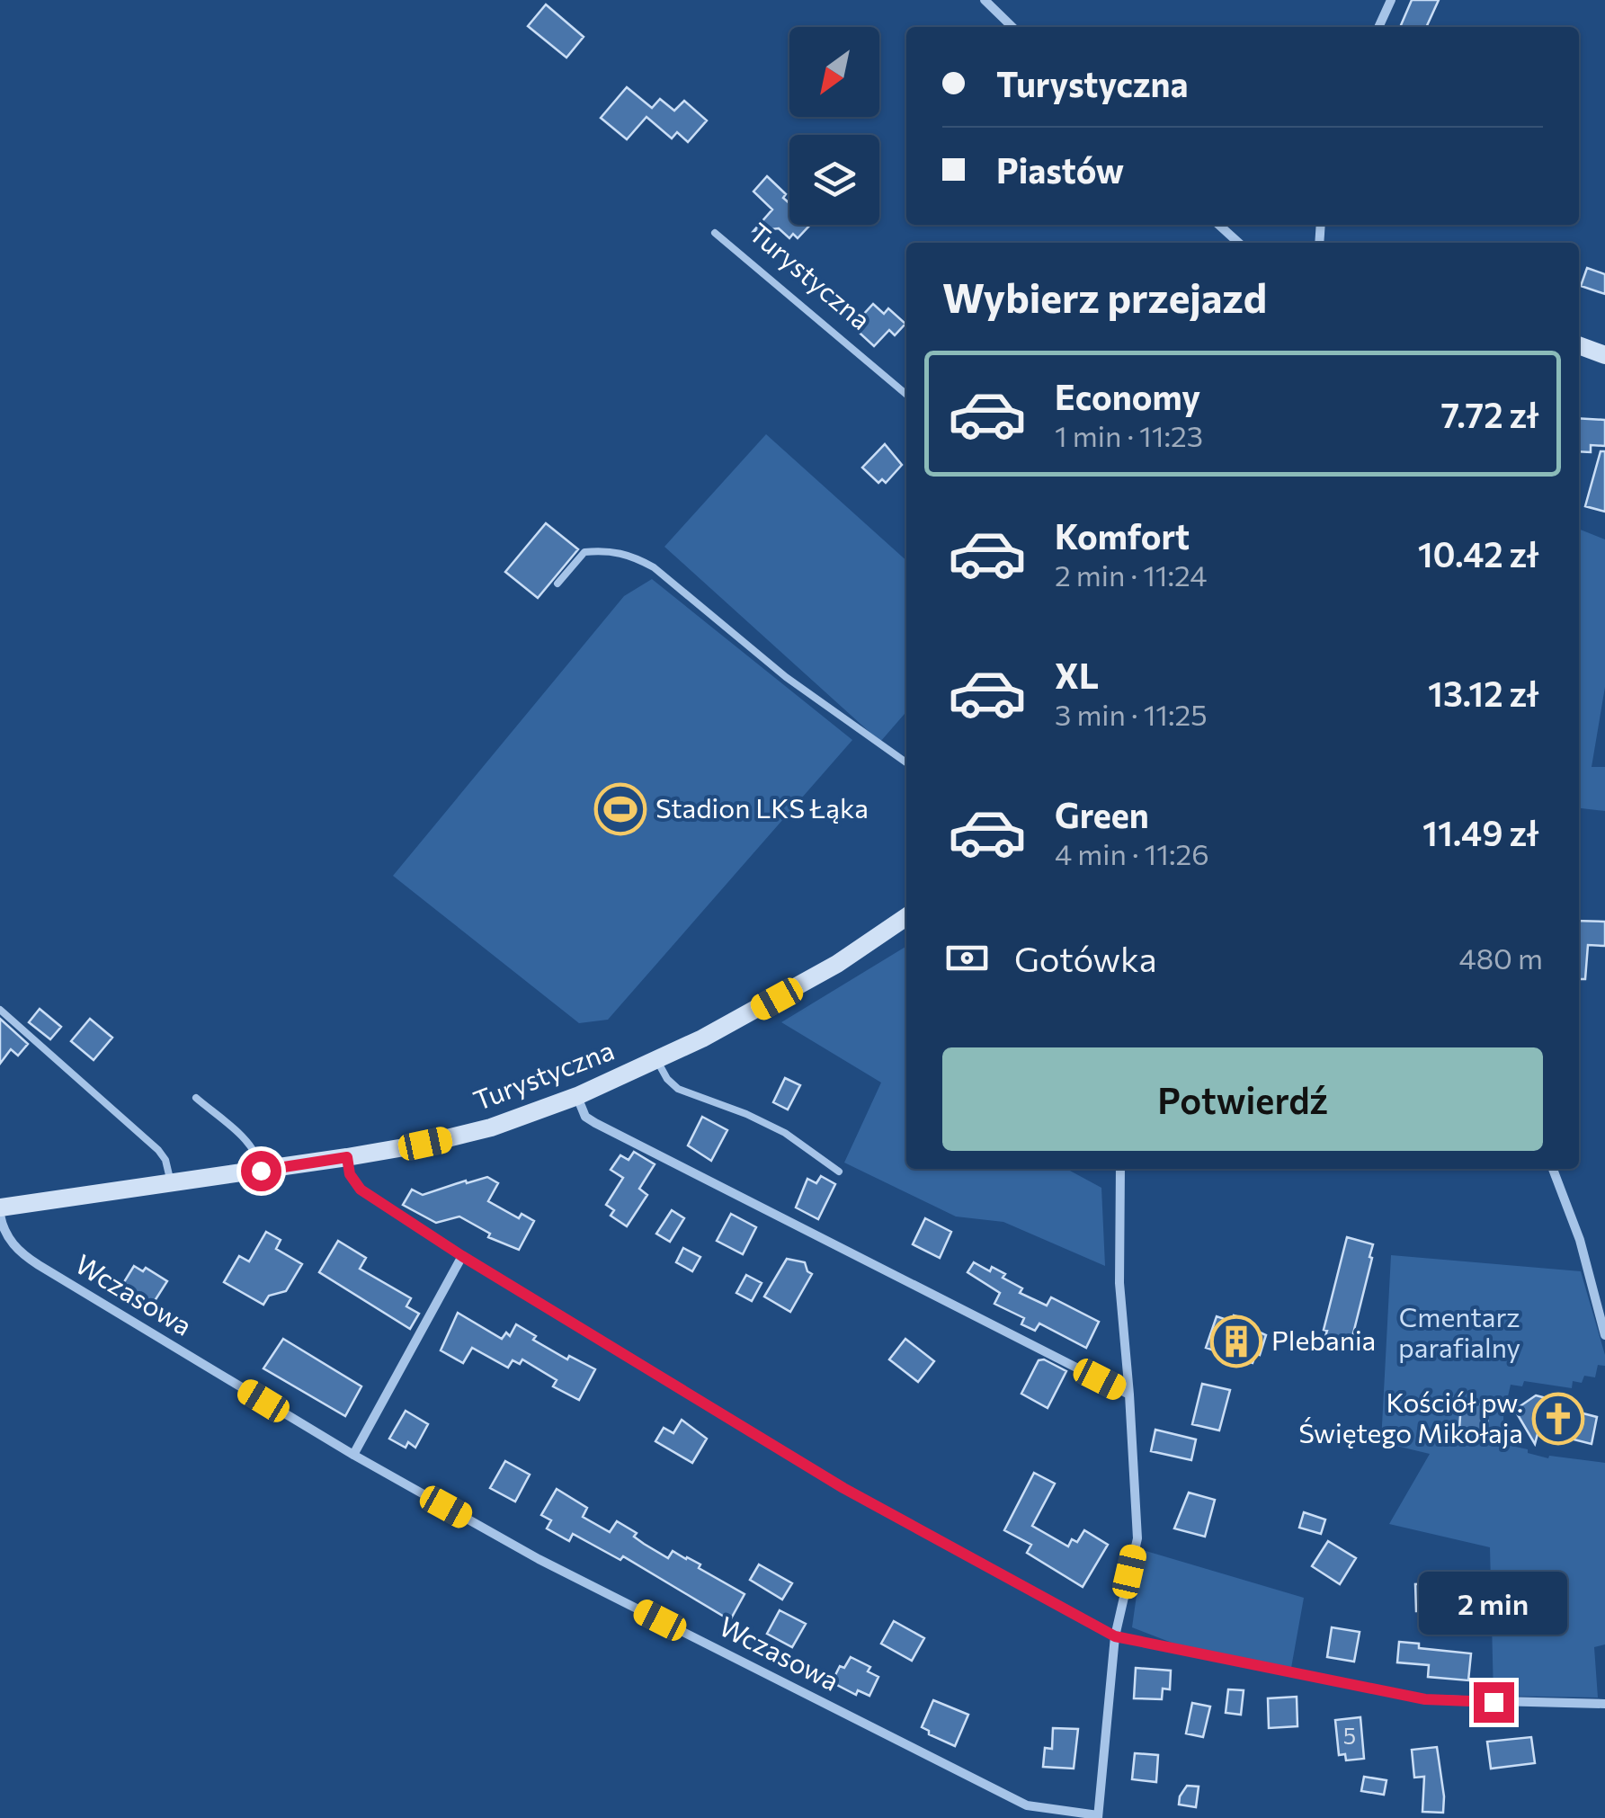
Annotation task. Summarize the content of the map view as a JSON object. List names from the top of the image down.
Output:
{
  "streets": {
    "main road": ["Turystyczna"],
    "street": ["Wczasowa"]
  },
  "parks": ["Cmentarz parafialny"],
  "places": {
    "sports": ["Stadion LKS Łąka"],
    "building": ["Plebania"],
    "church": ["Kościół pw. Świętego Mikołaja"]
  },
  "house_numbers": ["5"],
  "north": "bottom left",
  "page": {
    "banner": ["Turystyczna", "Piastów"],
    "heading": "Wybierz przejazd",
    "list": [
      {
        "name": "Economy",
        "note": "1 min · 11:23",
        "value": "7.72 zł"
      },
      {
        "name": "Komfort",
        "note": "2 min · 11:24",
        "value": "10.42 zł"
      },
      {
        "name": "XL",
        "note": "3 min · 11:25",
        "value": "13.12 zł"
      },
      {
        "name": "Green",
        "note": "4 min · 11:26",
        "value": "11.49 zł"
      }
    ],
    "pay": ["Gotówka", "480 m"],
    "buttons": "Potwierdź",
    "bubble": "2 min"
  }
}
